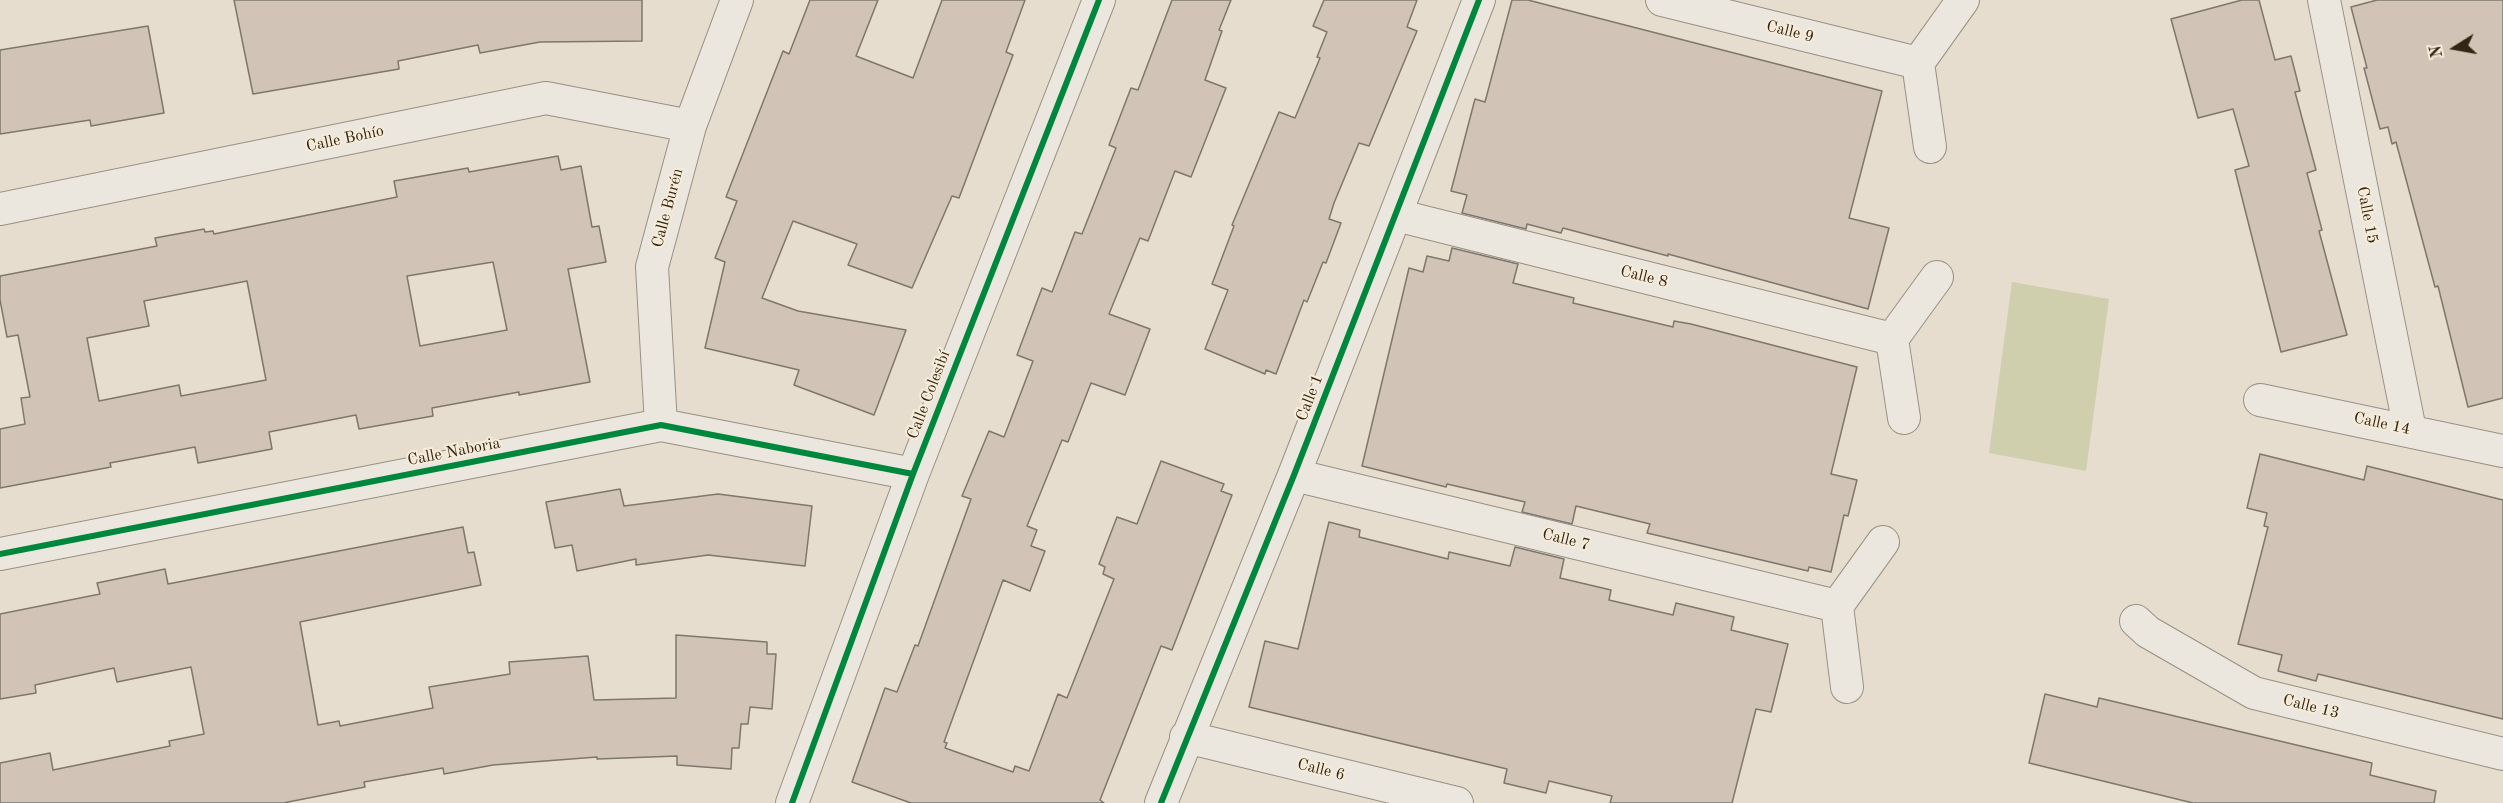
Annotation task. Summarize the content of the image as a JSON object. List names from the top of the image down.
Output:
{
  "streets": {
    "street": [
      "Calle 9",
      "Calle Bohío",
      "Calle Burén",
      "Calle 15",
      "Calle 8",
      "Calle Colesibí",
      "Calle 1",
      "Calle 14",
      "Calle Naboria",
      "Calle 7",
      "Calle 13",
      "Calle 6"
    ]
  },
  "crossings": [
    ["Calle Bohío", "Calle Burén"],
    ["Calle Burén", "Calle Naboria"],
    ["Calle 15", "Calle 14"],
    ["Calle 8", "Calle 1"],
    ["Calle Colesibí", "Calle Naboria"],
    ["Calle 1", "Calle 7"],
    ["Calle 1", "Calle 6"]
  ],
  "north": "left"
}
